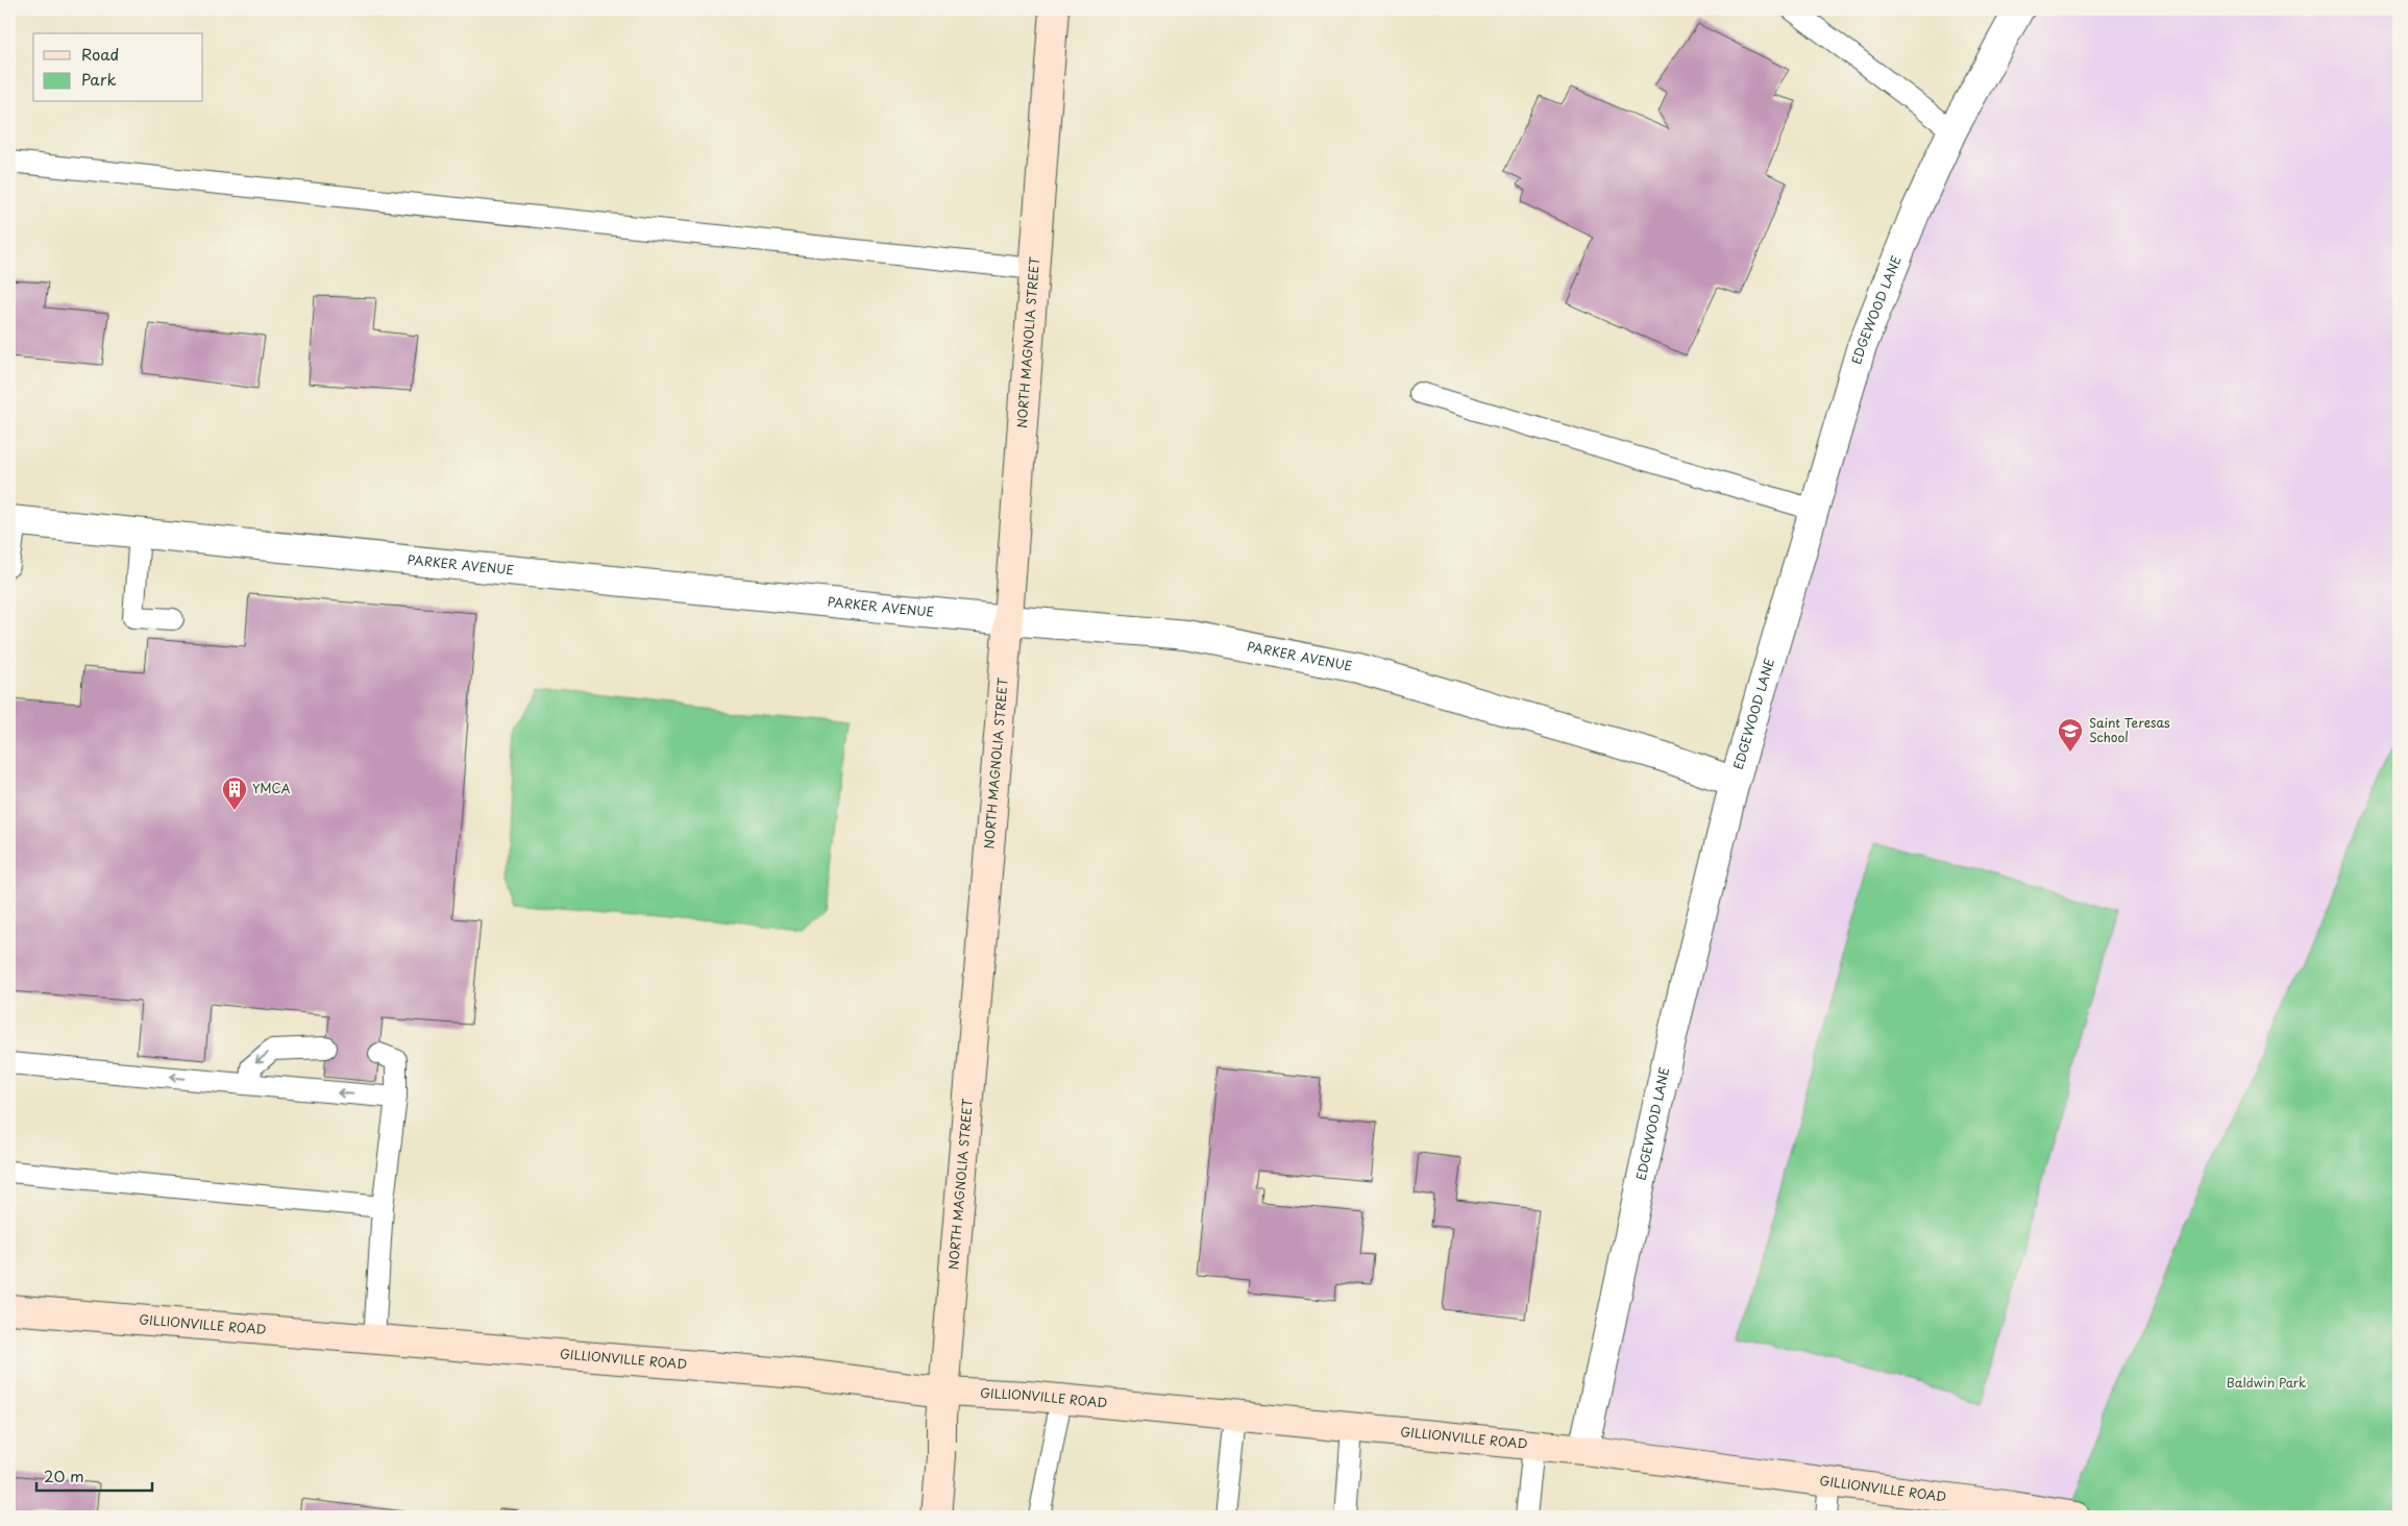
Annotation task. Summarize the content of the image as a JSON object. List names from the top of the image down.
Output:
{
  "streets": {
    "main road": ["NORTH MAGNOLIA STREET", "GILLIONVILLE ROAD"],
    "street": ["EDGEWOOD LANE", "PARKER AVENUE"]
  },
  "crossings": [
    ["EDGEWOOD LANE", "PARKER AVENUE"],
    ["EDGEWOOD LANE", "GILLIONVILLE ROAD"],
    ["NORTH MAGNOLIA STREET", "PARKER AVENUE"],
    ["NORTH MAGNOLIA STREET", "GILLIONVILLE ROAD"]
  ],
  "parks": ["Baldwin Park"],
  "places": {
    "school or university": ["Saint Teresas School"],
    "building": ["YMCA"]
  },
  "legend": ["Road", "Park"],
  "scale_bar": "20 m"
}
